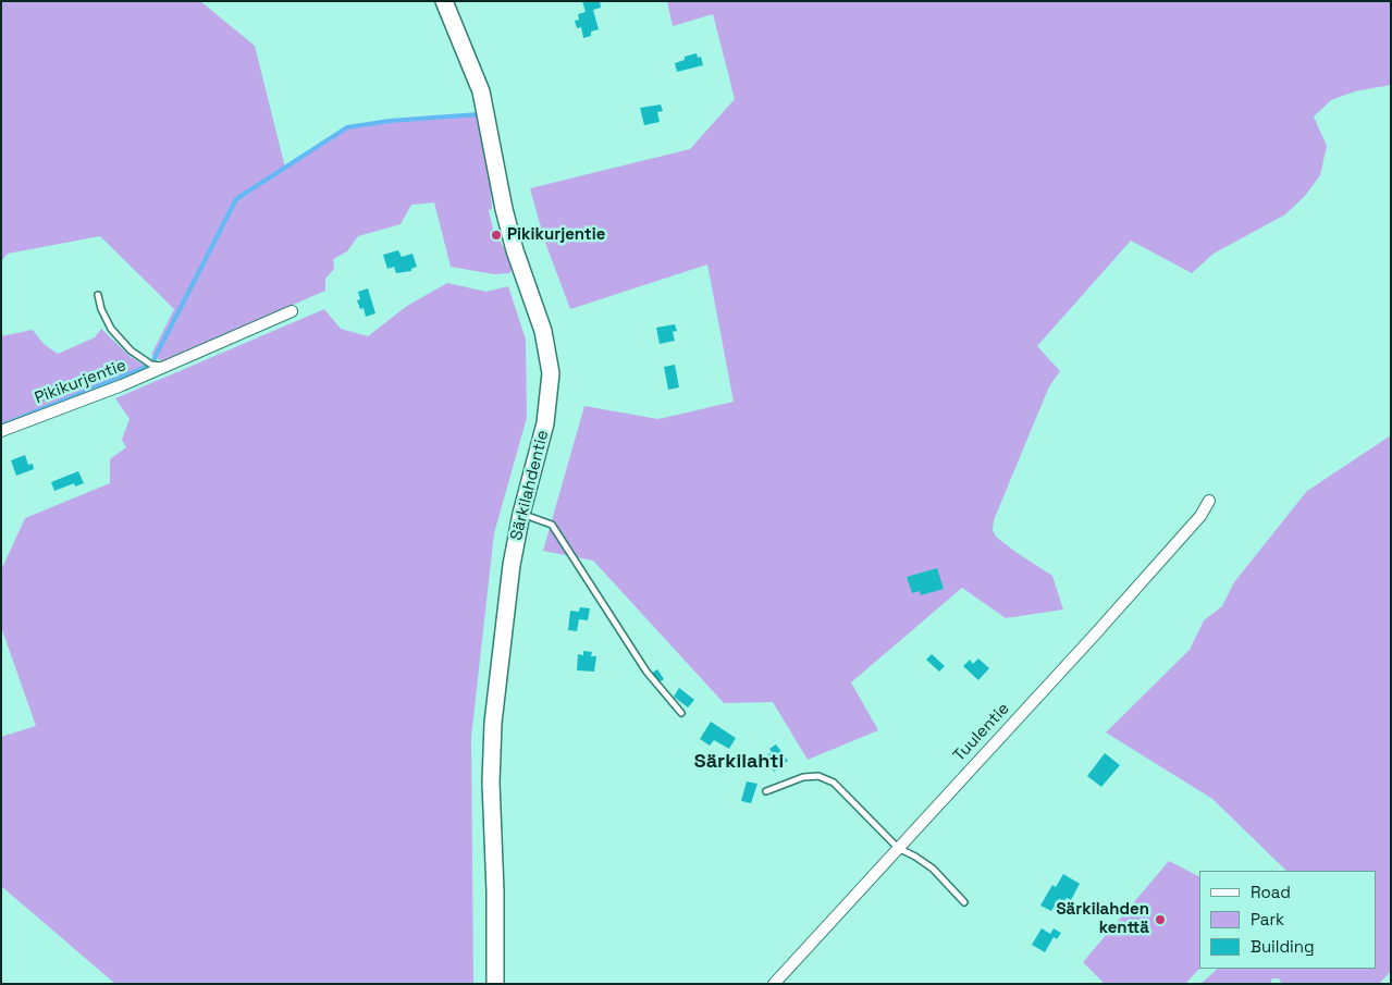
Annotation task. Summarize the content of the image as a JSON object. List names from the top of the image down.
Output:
{
  "streets": {
    "street": ["Pikikurjentie", "Särkilahdentie", "Tuulentie"]
  },
  "districts": ["Särkilahti"],
  "places": ["Pikikurjentie", "Särkilahden kenttä"],
  "legend": ["Road", "Park", "Building"]
}
